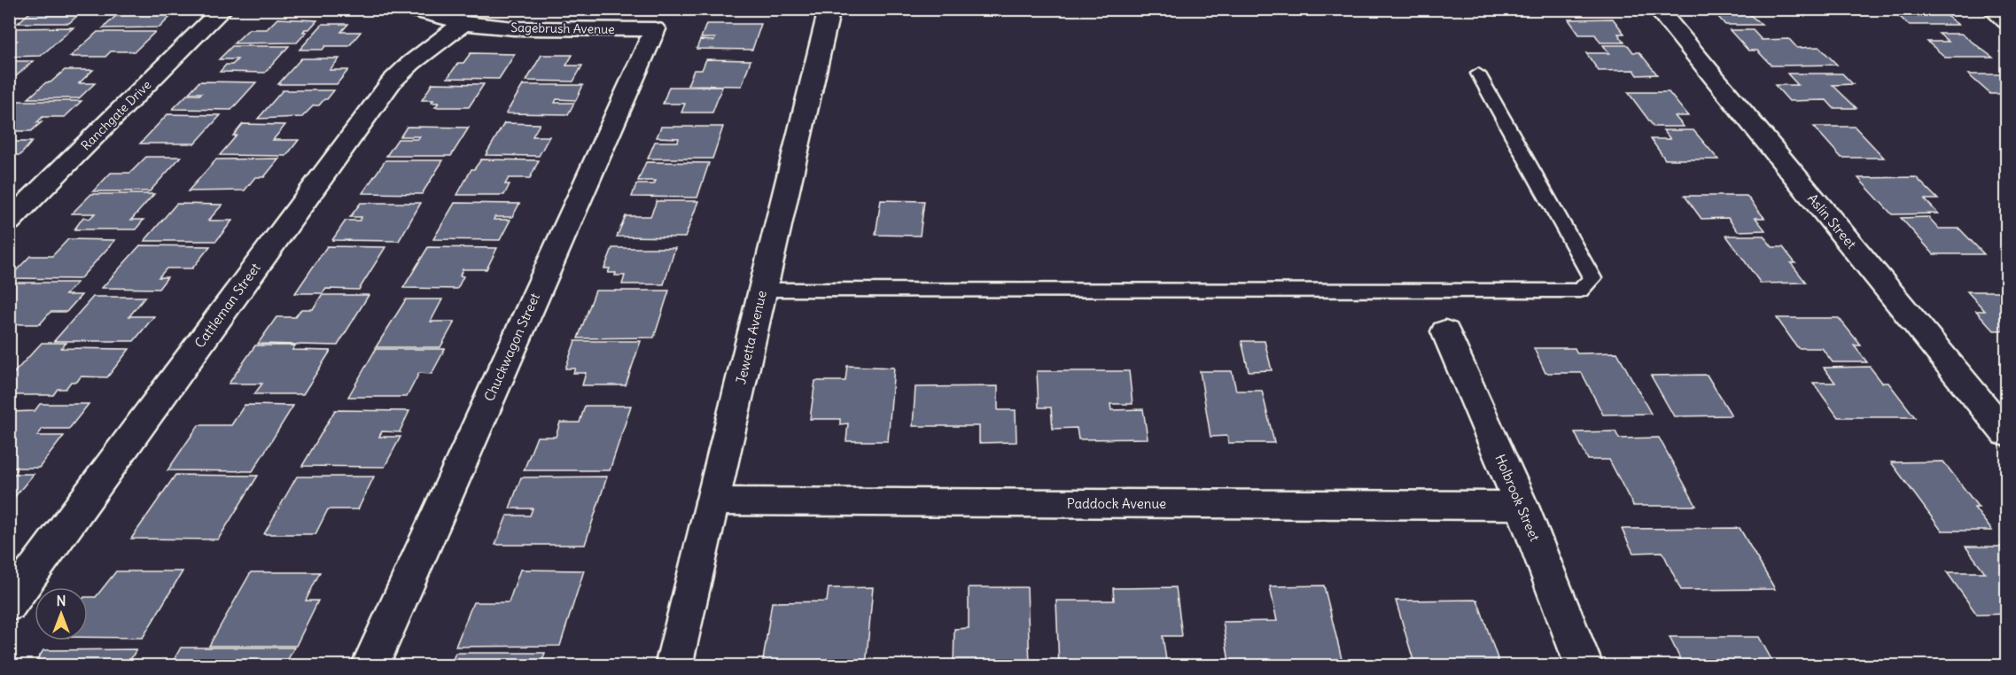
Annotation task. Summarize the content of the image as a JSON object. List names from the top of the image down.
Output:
{
  "streets": {
    "street": [
      "Sagebrush Avenue",
      "Ranchgate Drive",
      "Aslin Street",
      "Cattleman Street",
      "Jewetta Avenue",
      "Chuckwagon Street",
      "Holbrook Street",
      "Paddock Avenue"
    ]
  },
  "crossings": [
    ["Sagebrush Avenue", "Cattleman Street"],
    ["Sagebrush Avenue", "Chuckwagon Street"],
    ["Jewetta Avenue", "Paddock Avenue"],
    ["Holbrook Street", "Paddock Avenue"]
  ],
  "north": "top"
}
